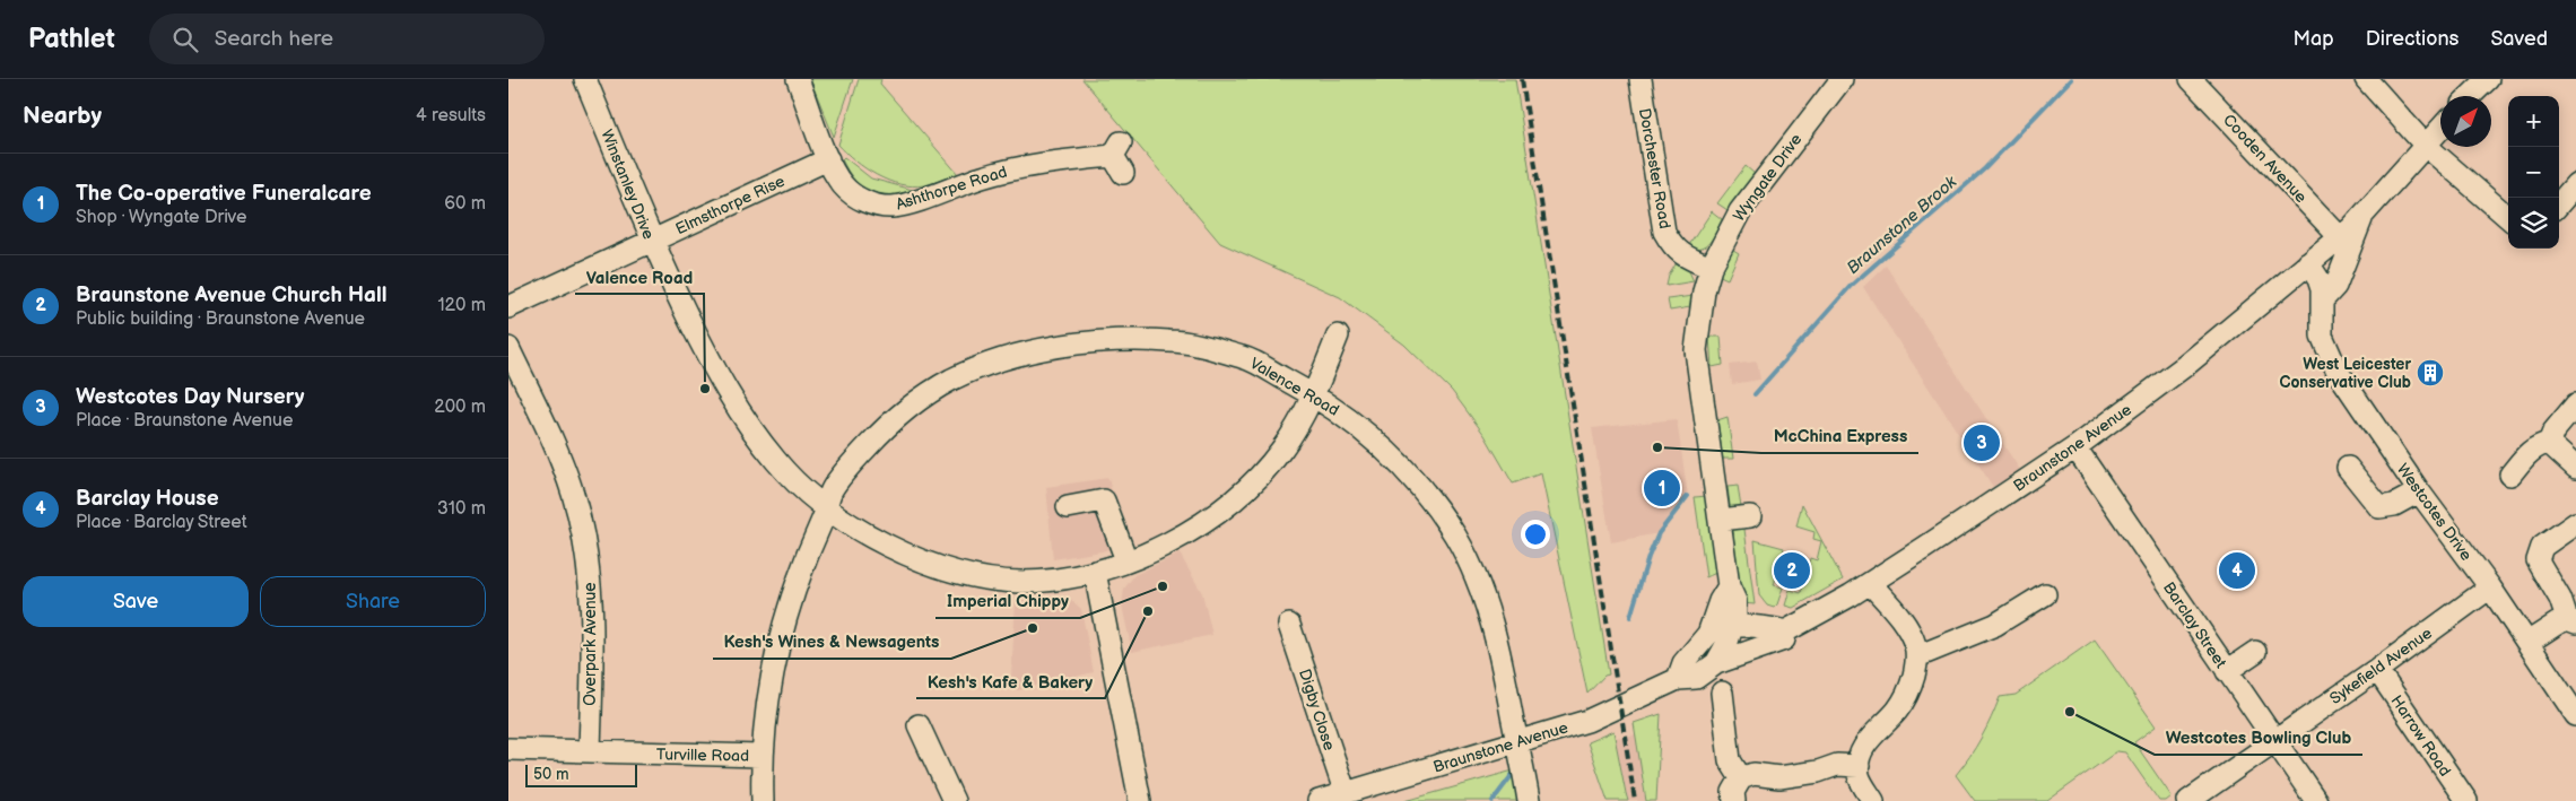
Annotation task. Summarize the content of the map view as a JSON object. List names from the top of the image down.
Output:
{
  "streets": {
    "street": [
      "Cooden Avenue",
      "Dorchester Road",
      "Wyngate Drive",
      "Winstanley Drive",
      "Ashthorpe Road",
      "Elmsthorpe Rise",
      "Valence Road",
      "Braunstone Avenue",
      "Westcotes Drive",
      "Barclay Street",
      "Overpark Avenue",
      "Sykefield Avenue",
      "Digby Close",
      "Harrow Road",
      "Turville Road"
    ]
  },
  "crossings": [
    ["Cooden Avenue", "Braunstone Avenue"],
    ["Dorchester Road", "Wyngate Drive"],
    ["Winstanley Drive", "Elmsthorpe Rise"],
    ["Winstanley Drive", "Valence Road"],
    ["Ashthorpe Road", "Elmsthorpe Rise"],
    ["Valence Road", "Braunstone Avenue"],
    ["Valence Road", "Turville Road"],
    ["Braunstone Avenue", "Westcotes Drive"],
    ["Braunstone Avenue", "Barclay Street"],
    ["Braunstone Avenue", "Digby Close"],
    ["Westcotes Drive", "Sykefield Avenue"],
    ["Barclay Street", "Sykefield Avenue"],
    ["Overpark Avenue", "Turville Road"],
    ["Sykefield Avenue", "Harrow Road"]
  ],
  "water": ["Braunstone Brook"],
  "places": {
    "building": ["West Leicester Conservative Club"],
    "other": [
      "Valence Road",
      "McChina Express",
      "Imperial Chippy",
      "Kesh's Kafe & Bakery",
      "Kesh's Wines & Newsagents",
      "Westcotes Bowling Club"
    ]
  },
  "scale_bar": "50 m",
  "north": "top right",
  "page": {
    "header": "Pathlet",
    "search": "Search here",
    "nav": ["Map", "Directions", "Saved"],
    "heading": ["Nearby", "4 results"],
    "map_buttons": ["+", "−"],
    "list": [
      {
        "mark": "1",
        "name": "The Co-operative Funeralcare",
        "note": "Shop · Wyngate Drive",
        "value": "60 m"
      },
      {
        "mark": "2",
        "name": "Braunstone Avenue Church Hall",
        "note": "Public building · Braunstone Avenue",
        "value": "120 m"
      },
      {
        "mark": "3",
        "name": "Westcotes Day Nursery",
        "note": "Place · Braunstone Avenue",
        "value": "200 m"
      },
      {
        "mark": "4",
        "name": "Barclay House",
        "note": "Place · Barclay Street",
        "value": "310 m"
      }
    ],
    "pins": [
      "3",
      "1",
      "2",
      "4"
    ],
    "buttons": ["Save", "Share"],
    "scale": "50 m"
  }
}
